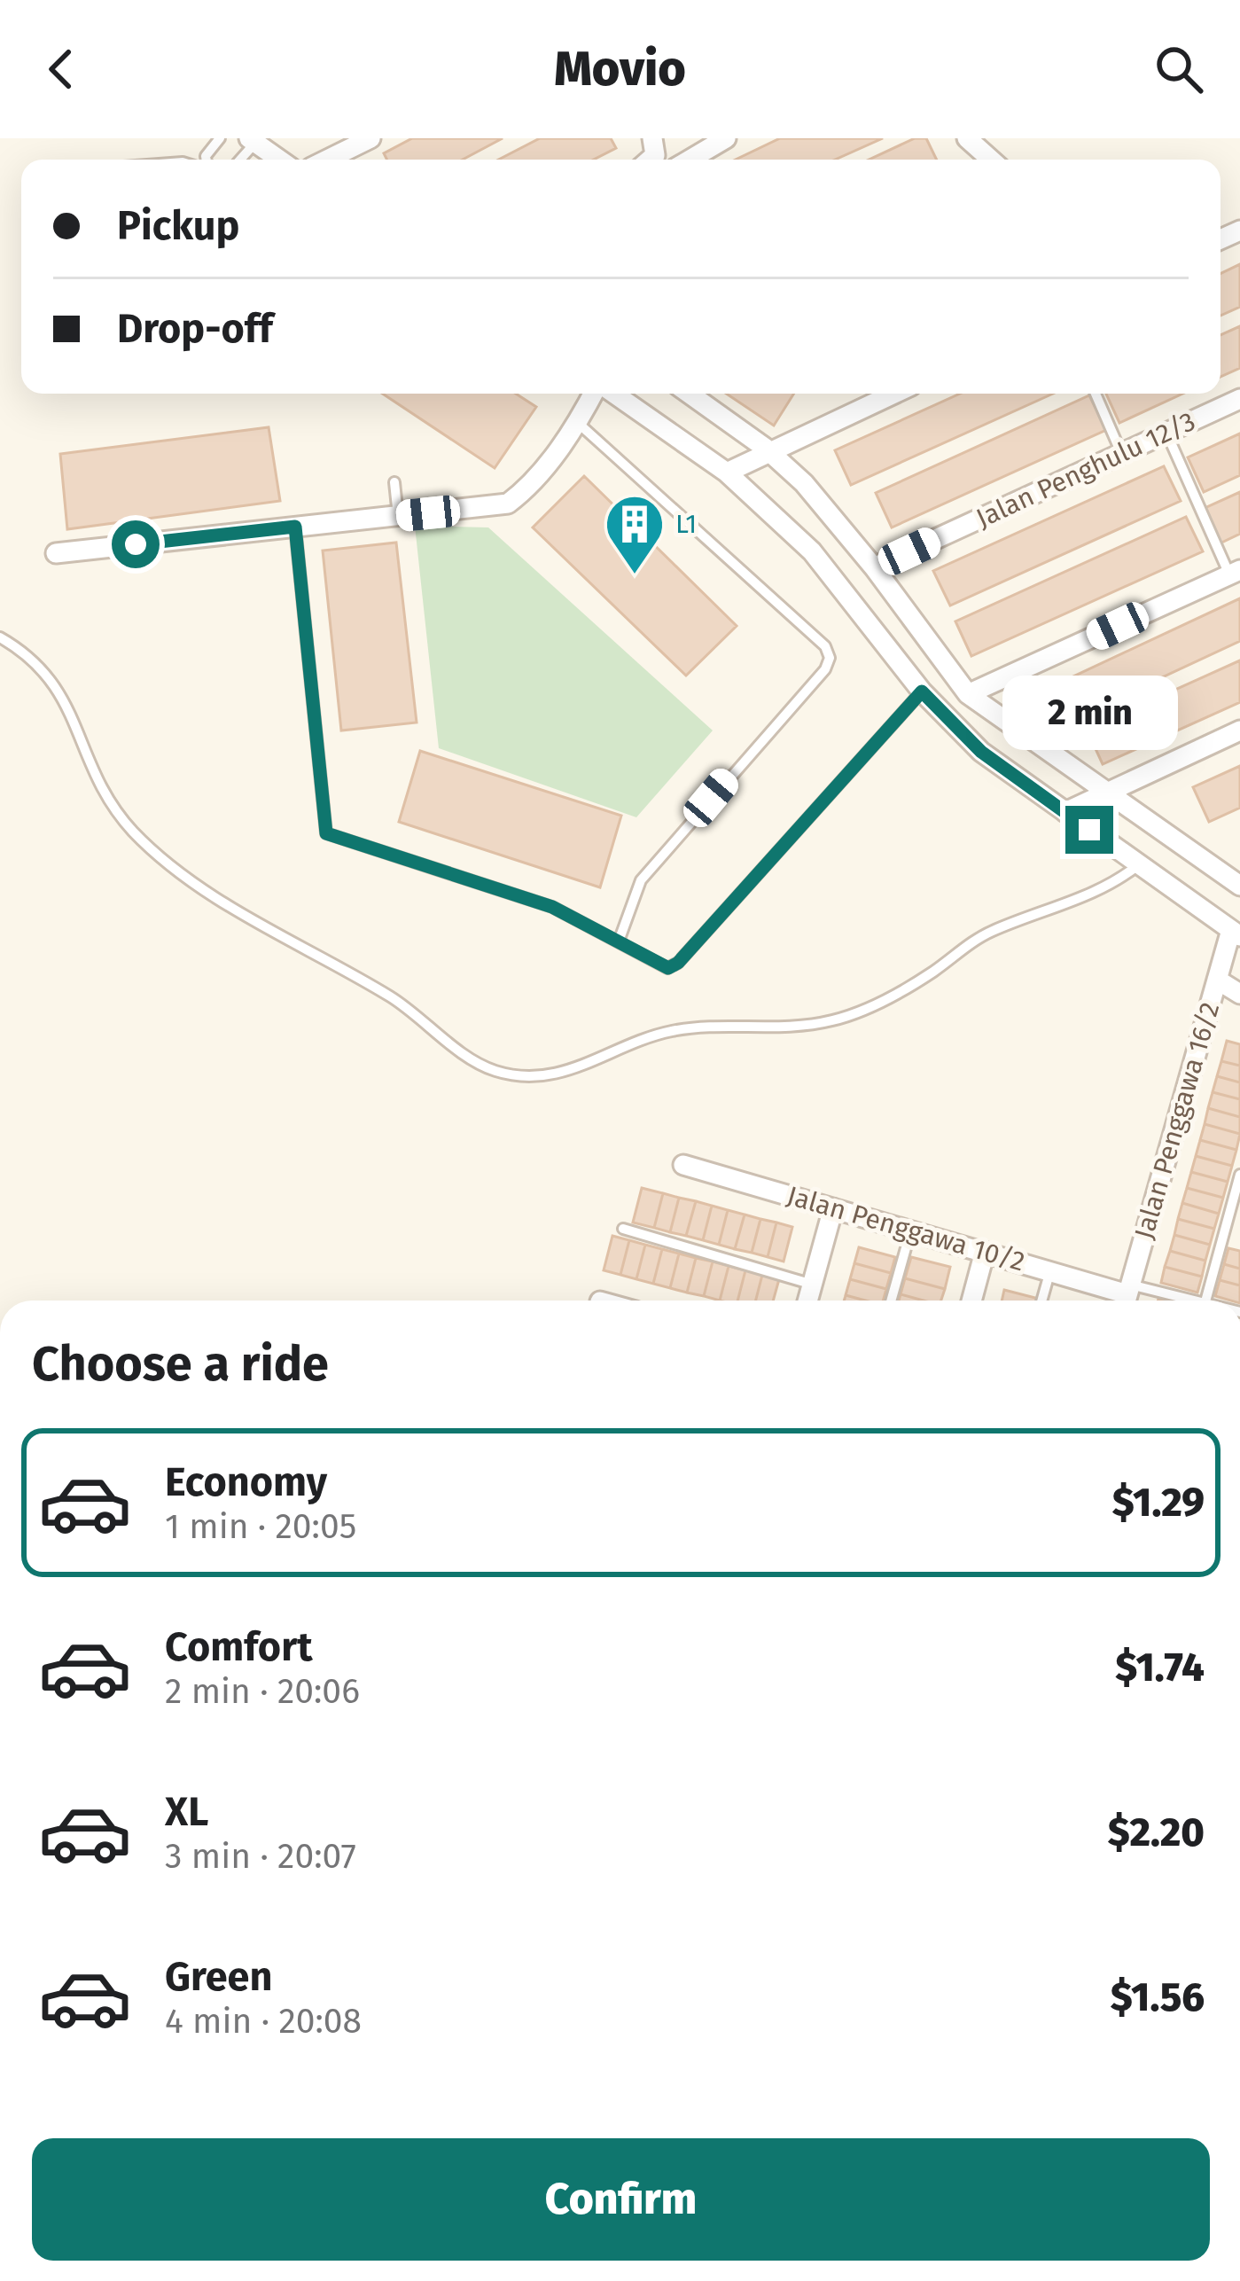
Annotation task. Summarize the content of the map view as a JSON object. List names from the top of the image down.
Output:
{
  "streets": {
    "street": ["Jalan Penghulu 12/3", "Jalan Penggawa 16/2", "Jalan Penggawa 10/2"]
  },
  "crossings": [
    ["Jalan Penggawa 16/2", "Jalan Penggawa 10/2"]
  ],
  "places": {
    "building": ["L1"]
  },
  "page": {
    "header": "Movio",
    "banner": ["Pickup", "Drop-off"],
    "bubble": "2 min",
    "heading": "Choose a ride",
    "list": [
      {
        "name": "Economy",
        "note": "1 min · 20:05",
        "value": "$1.29"
      },
      {
        "name": "Comfort",
        "note": "2 min · 20:06",
        "value": "$1.74"
      },
      {
        "name": "XL",
        "note": "3 min · 20:07",
        "value": "$2.20"
      },
      {
        "name": "Green",
        "note": "4 min · 20:08",
        "value": "$1.56"
      }
    ],
    "buttons": "Confirm"
  }
}
